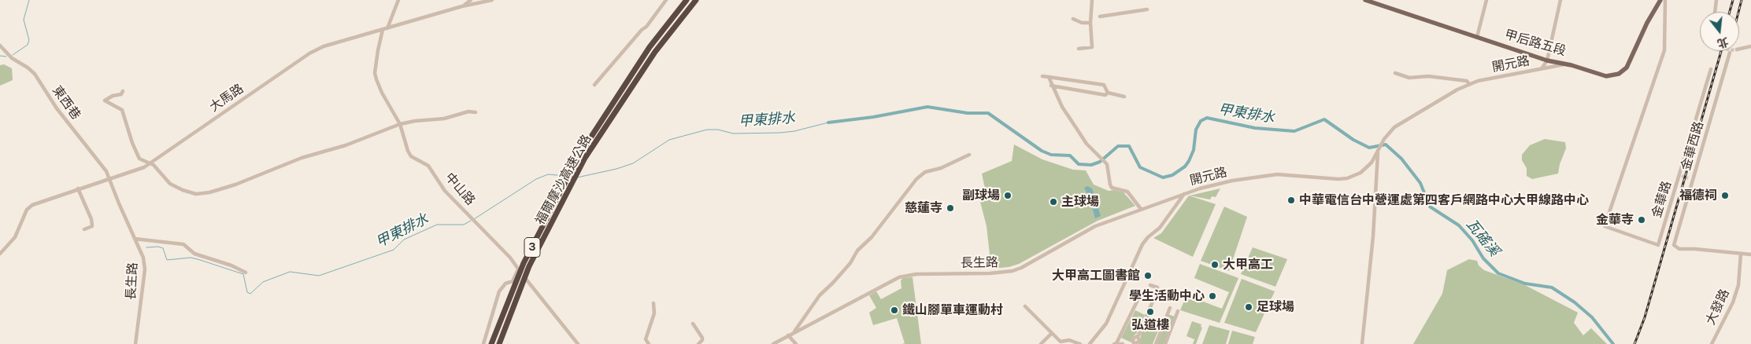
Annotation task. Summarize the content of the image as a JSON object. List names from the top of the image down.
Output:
{
  "streets": {
    "highway": ["福爾摩沙高速公路", "3"],
    "main road": ["甲后路五段"],
    "street": [
      "開元路",
      "大馬路",
      "東西巷",
      "金華西路",
      "中山路",
      "金華路",
      "長生路",
      "大發路"
    ]
  },
  "crossings": [
    ["甲后路五段", "開元路"],
    ["開元路", "長生路"],
    ["大馬路", "東西巷"],
    ["大馬路", "中山路"],
    ["大馬路", "長生路"],
    ["東西巷", "長生路"],
    ["金華西路", "大發路"]
  ],
  "water": ["甲東排水", "瓦磘溪"],
  "places": [
    "副球場",
    "福德祠",
    "中華電信台中營運處第四客戶網路中心大甲線路中心",
    "主球場",
    "慈蓮寺",
    "金華寺",
    "大甲高工",
    "大甲高工圖書館",
    "學生活動中心",
    "足球場",
    "鐵山腳單車運動村",
    "弘道樓"
  ],
  "north": "bottom"
}
